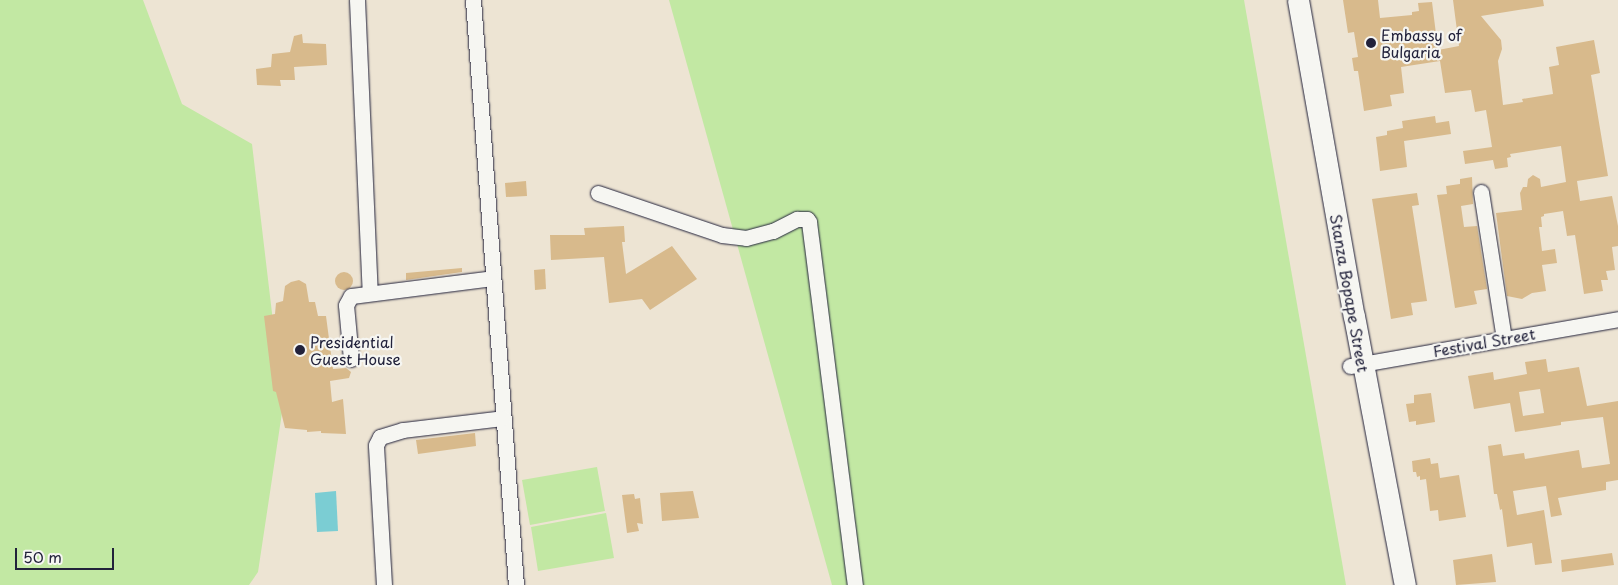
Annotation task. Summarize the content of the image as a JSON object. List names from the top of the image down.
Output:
{
  "streets": {
    "main road": ["Stanza Bopape Street"],
    "street": ["Festival Street"]
  },
  "crossings": [
    ["Stanza Bopape Street", "Festival Street"]
  ],
  "places": ["Embassy of Bulgaria", "Presidential Guest House"],
  "scale_bar": "50 m"
}
